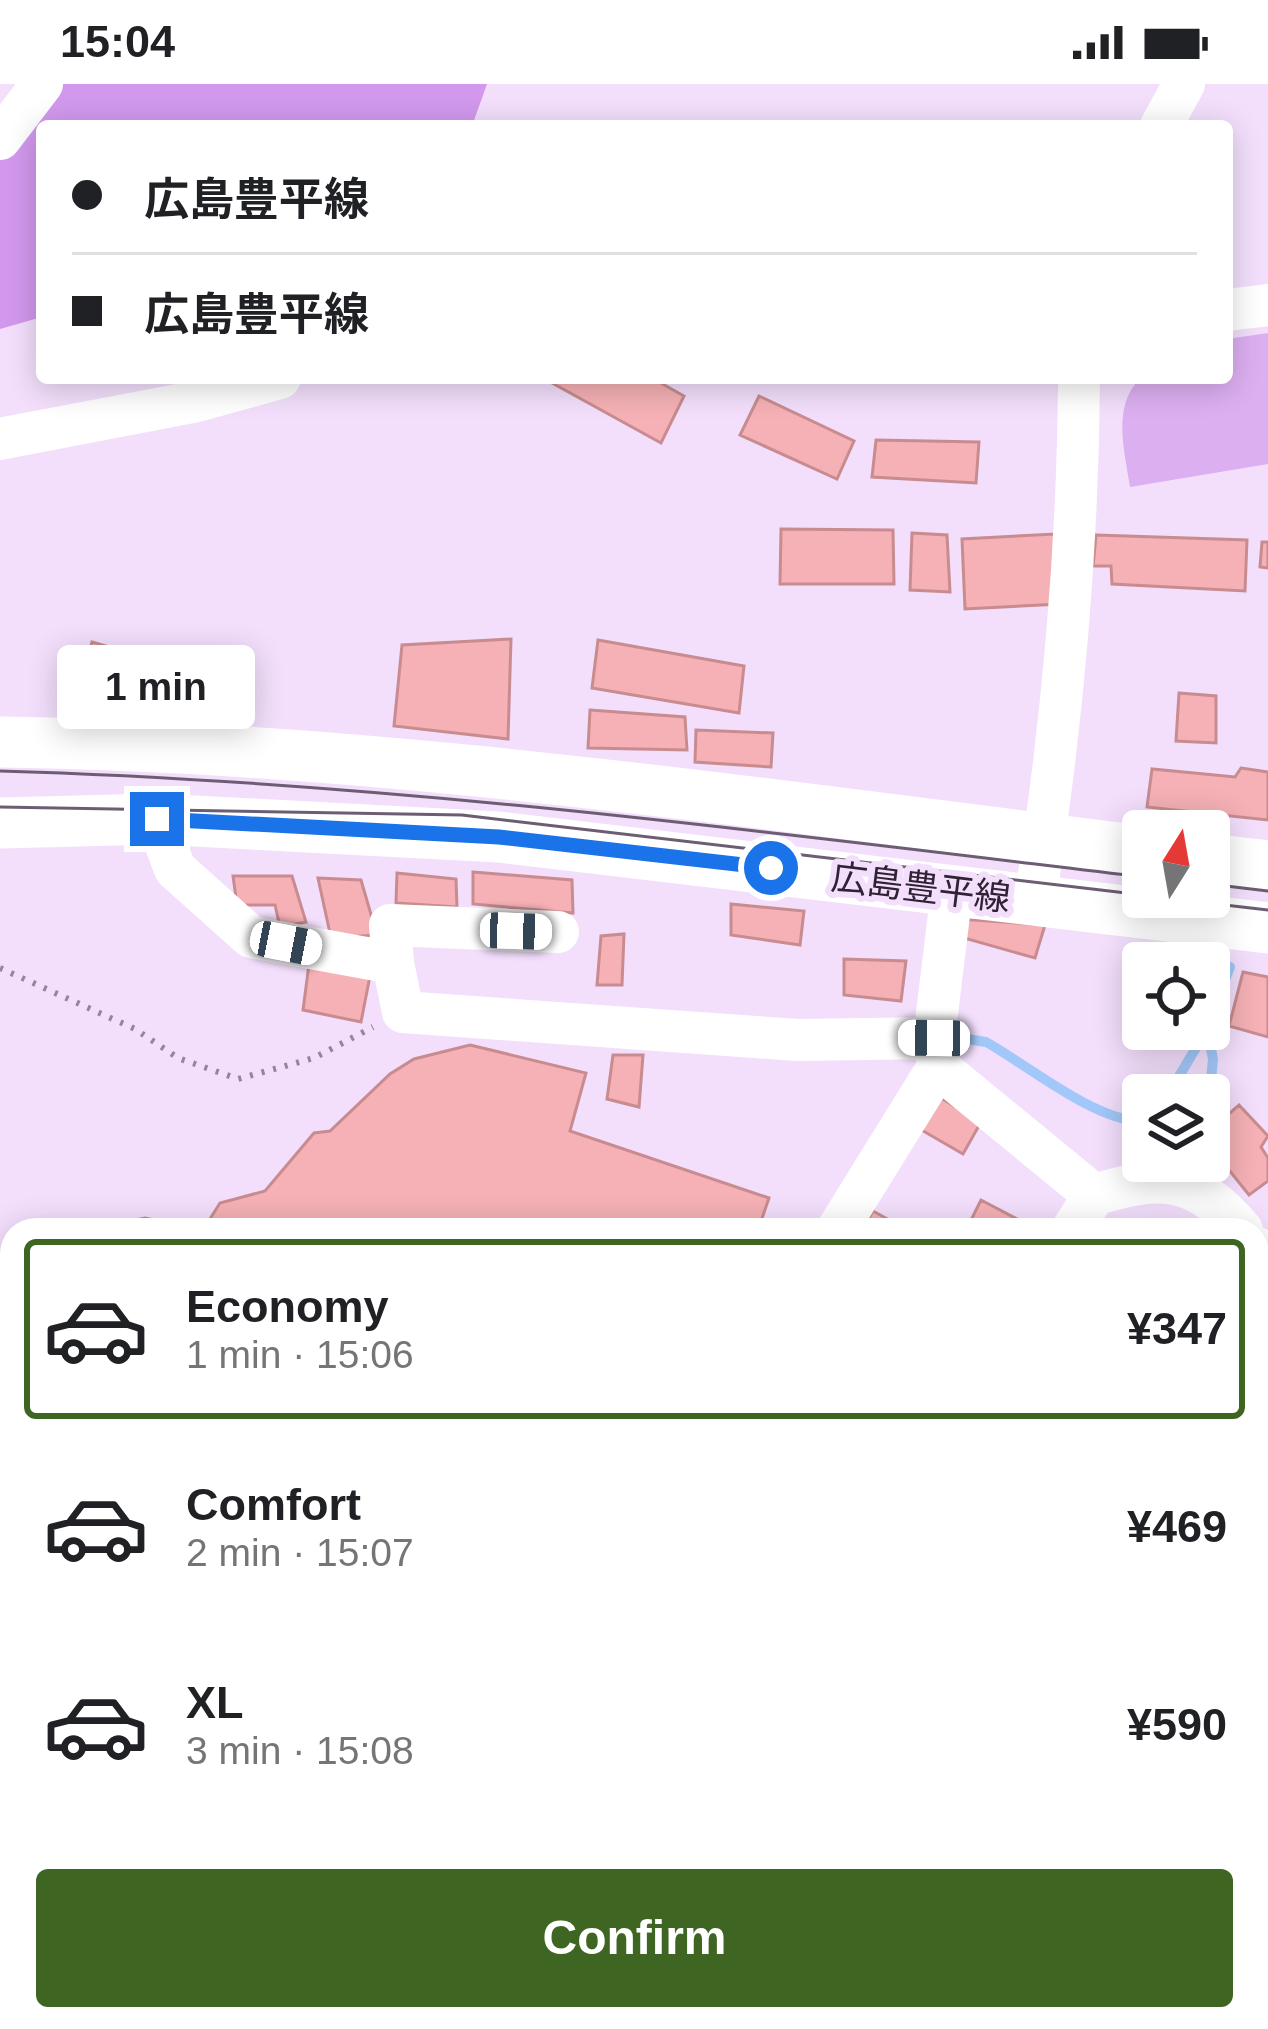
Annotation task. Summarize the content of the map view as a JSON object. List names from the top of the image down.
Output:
{
  "streets": {
    "main road": ["広島豊平線"]
  },
  "north": "top",
  "page": {
    "status": "15:04",
    "banner": ["広島豊平線", "広島豊平線"],
    "bubble": "1 min",
    "list": [
      {
        "name": "Economy",
        "note": "1 min · 15:06",
        "value": "¥347"
      },
      {
        "name": "Comfort",
        "note": "2 min · 15:07",
        "value": "¥469"
      },
      {
        "name": "XL",
        "note": "3 min · 15:08",
        "value": "¥590"
      }
    ],
    "buttons": "Confirm"
  }
}
